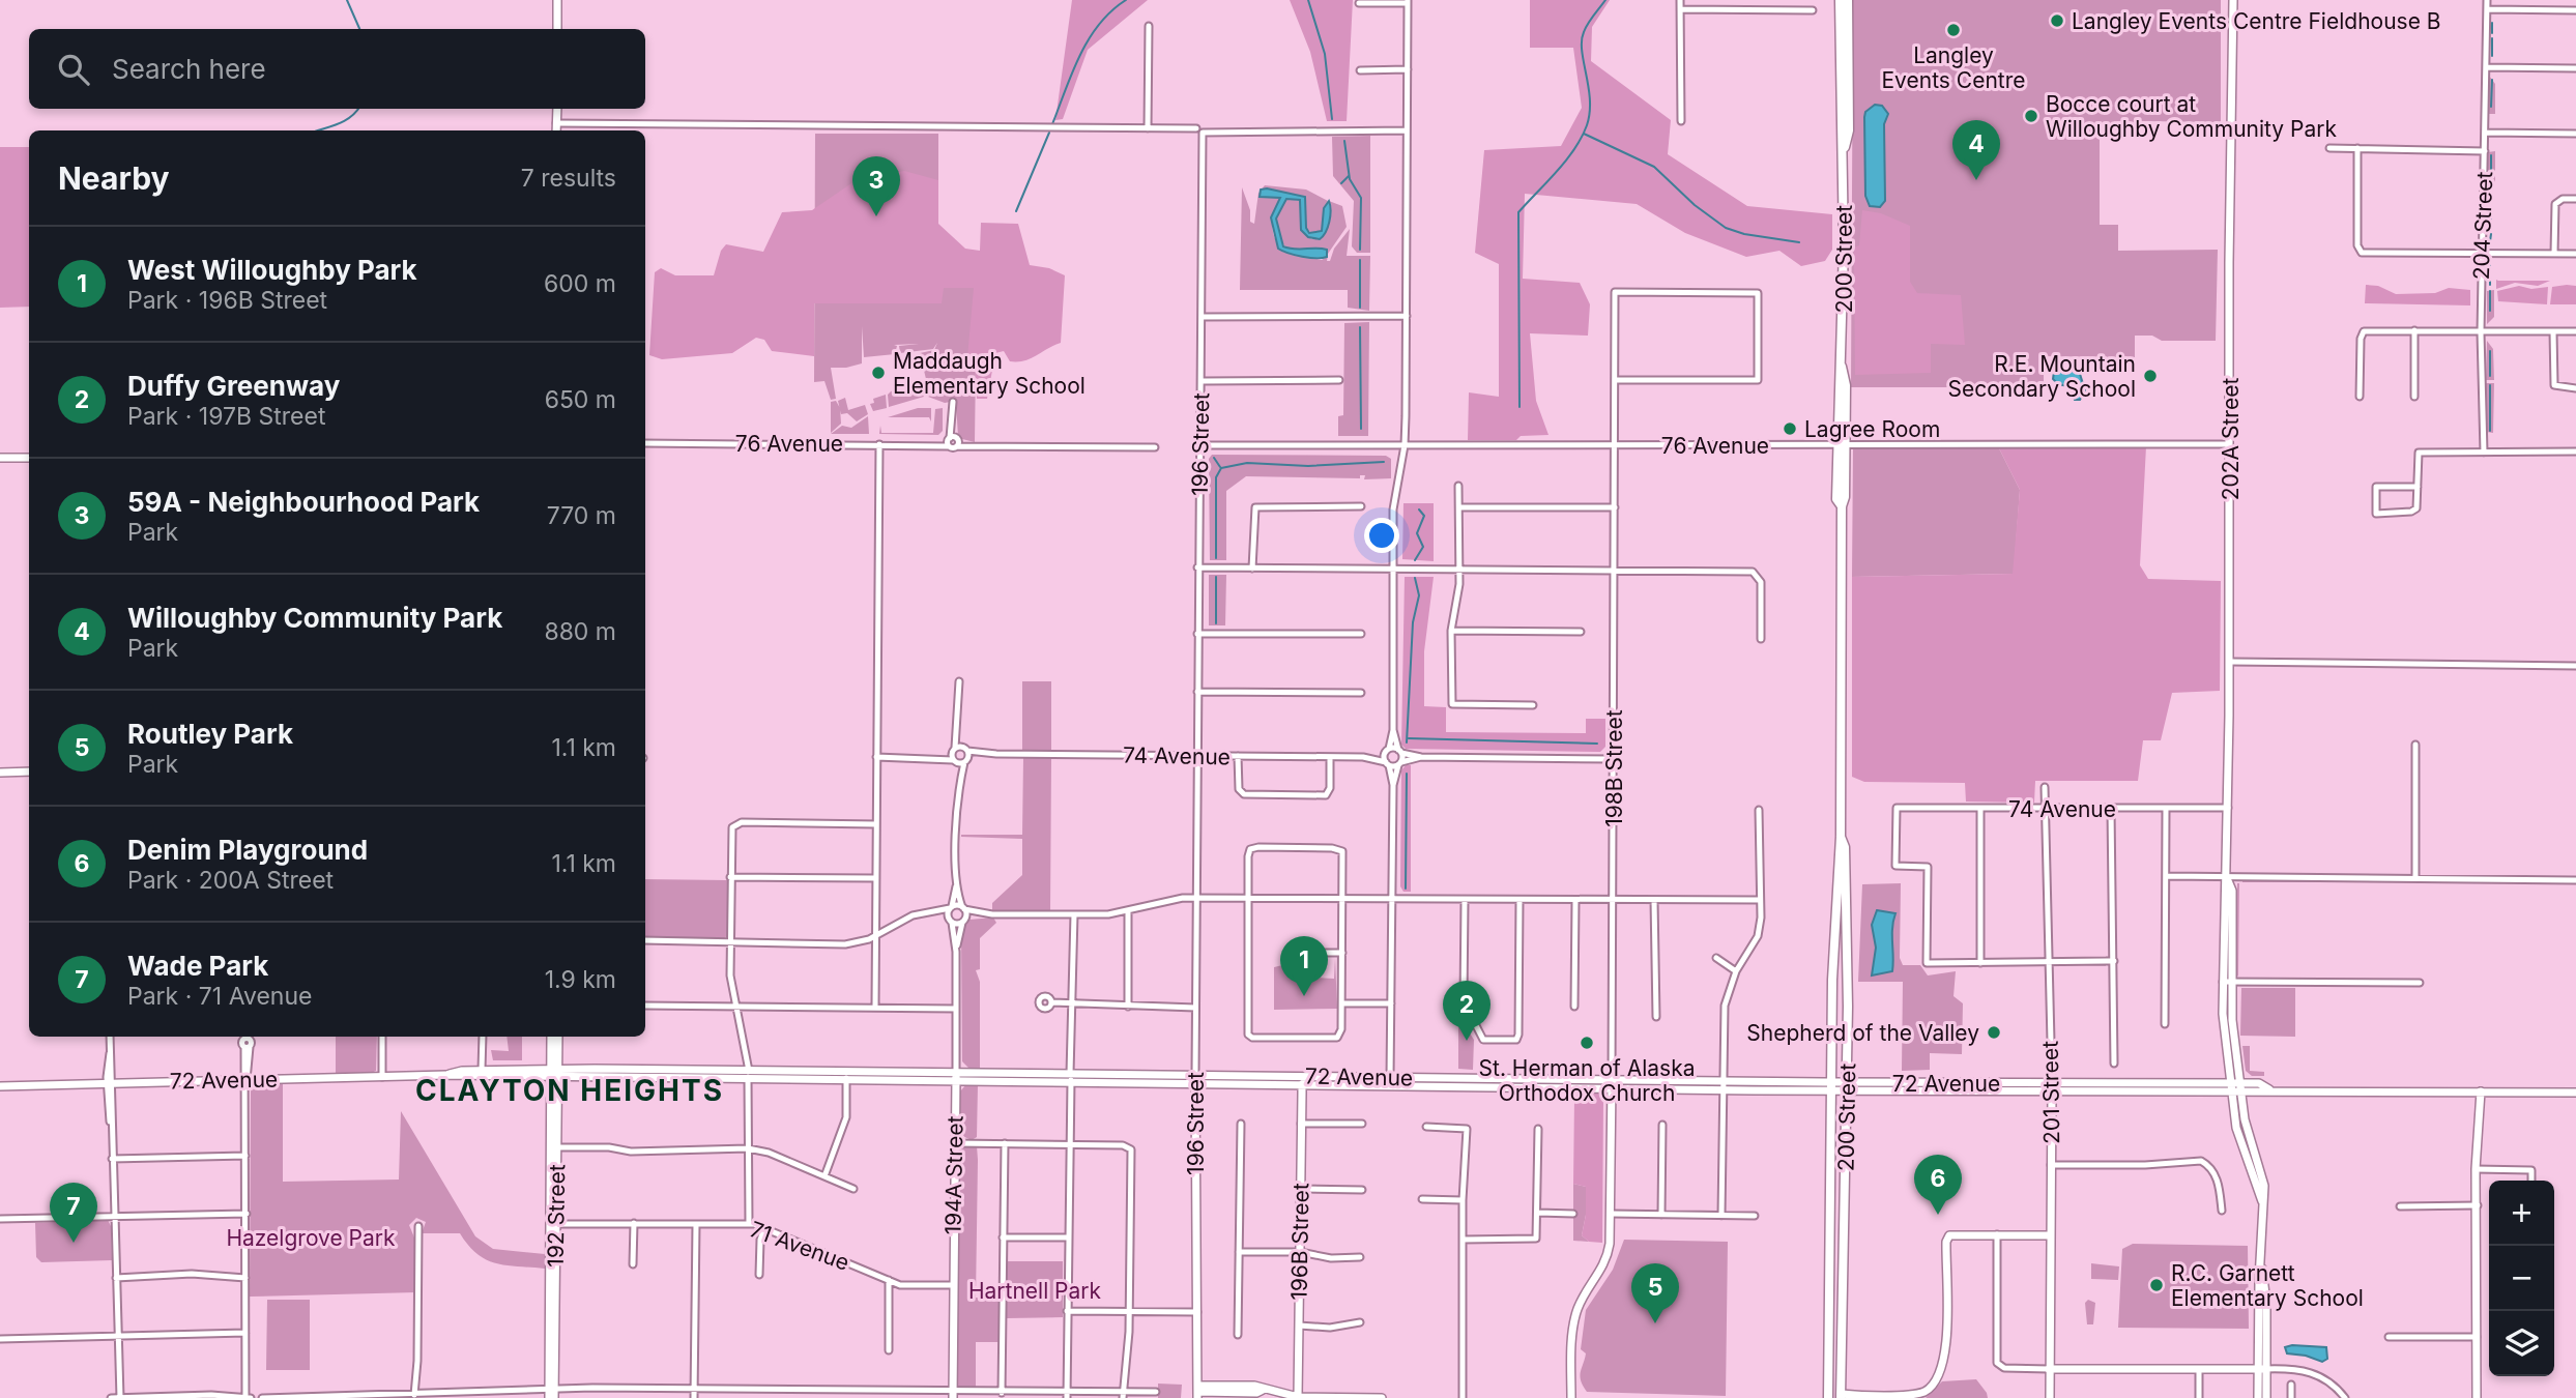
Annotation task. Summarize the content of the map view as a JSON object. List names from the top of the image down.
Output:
{
  "streets": {
    "main road": [
      "200 Street",
      "202A Street",
      "196 Street",
      "198B Street",
      "72 Avenue",
      "201 Street",
      "194A Street",
      "192 Street",
      "196B Street"
    ],
    "street": [
      "204 Street",
      "76 Avenue",
      "74 Avenue",
      "71 Avenue"
    ]
  },
  "crossings": [
    ["200 Street", "76 Avenue"],
    ["200 Street", "72 Avenue"],
    ["202A Street", "76 Avenue"],
    ["202A Street", "74 Avenue"],
    ["202A Street", "72 Avenue"],
    ["76 Avenue", "196 Street"],
    ["76 Avenue", "198B Street"],
    ["196 Street", "74 Avenue"],
    ["196 Street", "72 Avenue"],
    ["74 Avenue", "201 Street"],
    ["198B Street", "72 Avenue"],
    ["72 Avenue", "201 Street"],
    ["72 Avenue", "194A Street"],
    ["72 Avenue", "192 Street"],
    ["72 Avenue", "196B Street"],
    ["194A Street", "71 Avenue"],
    ["192 Street", "71 Avenue"]
  ],
  "districts": ["CLAYTON HEIGHTS"],
  "parks": ["Hazelgrove Park", "Hartnell Park"],
  "places": [
    "Langley Events Centre Fieldhouse B",
    "Langley Events Centre",
    "Bocce court at Willoughby Community Park",
    "Maddaugh Elementary School",
    "R.E. Mountain Secondary School",
    "Lagree Room",
    "Shepherd of the Valley",
    "St. Herman of Alaska Orthodox Church",
    "R.C. Garnett Elementary School"
  ],
  "page": {
    "search": "Search here",
    "pins": [
      "4",
      "3",
      "1",
      "2",
      "6",
      "7",
      "5"
    ],
    "heading": ["Nearby", "7 results"],
    "list": [
      {
        "mark": "1",
        "name": "West Willoughby Park",
        "note": "Park · 196B Street",
        "value": "600 m"
      },
      {
        "mark": "2",
        "name": "Duffy Greenway",
        "note": "Park · 197B Street",
        "value": "650 m"
      },
      {
        "mark": "3",
        "name": "59A - Neighbourhood Park",
        "note": "Park",
        "value": "770 m"
      },
      {
        "mark": "4",
        "name": "Willoughby Community Park",
        "note": "Park",
        "value": "880 m"
      },
      {
        "mark": "5",
        "name": "Routley Park",
        "note": "Park",
        "value": "1.1 km"
      },
      {
        "mark": "6",
        "name": "Denim Playground",
        "note": "Park · 200A Street",
        "value": "1.1 km"
      },
      {
        "mark": "7",
        "name": "Wade Park",
        "note": "Park · 71 Avenue",
        "value": "1.9 km"
      }
    ],
    "map_buttons": ["+", "−"]
  }
}
